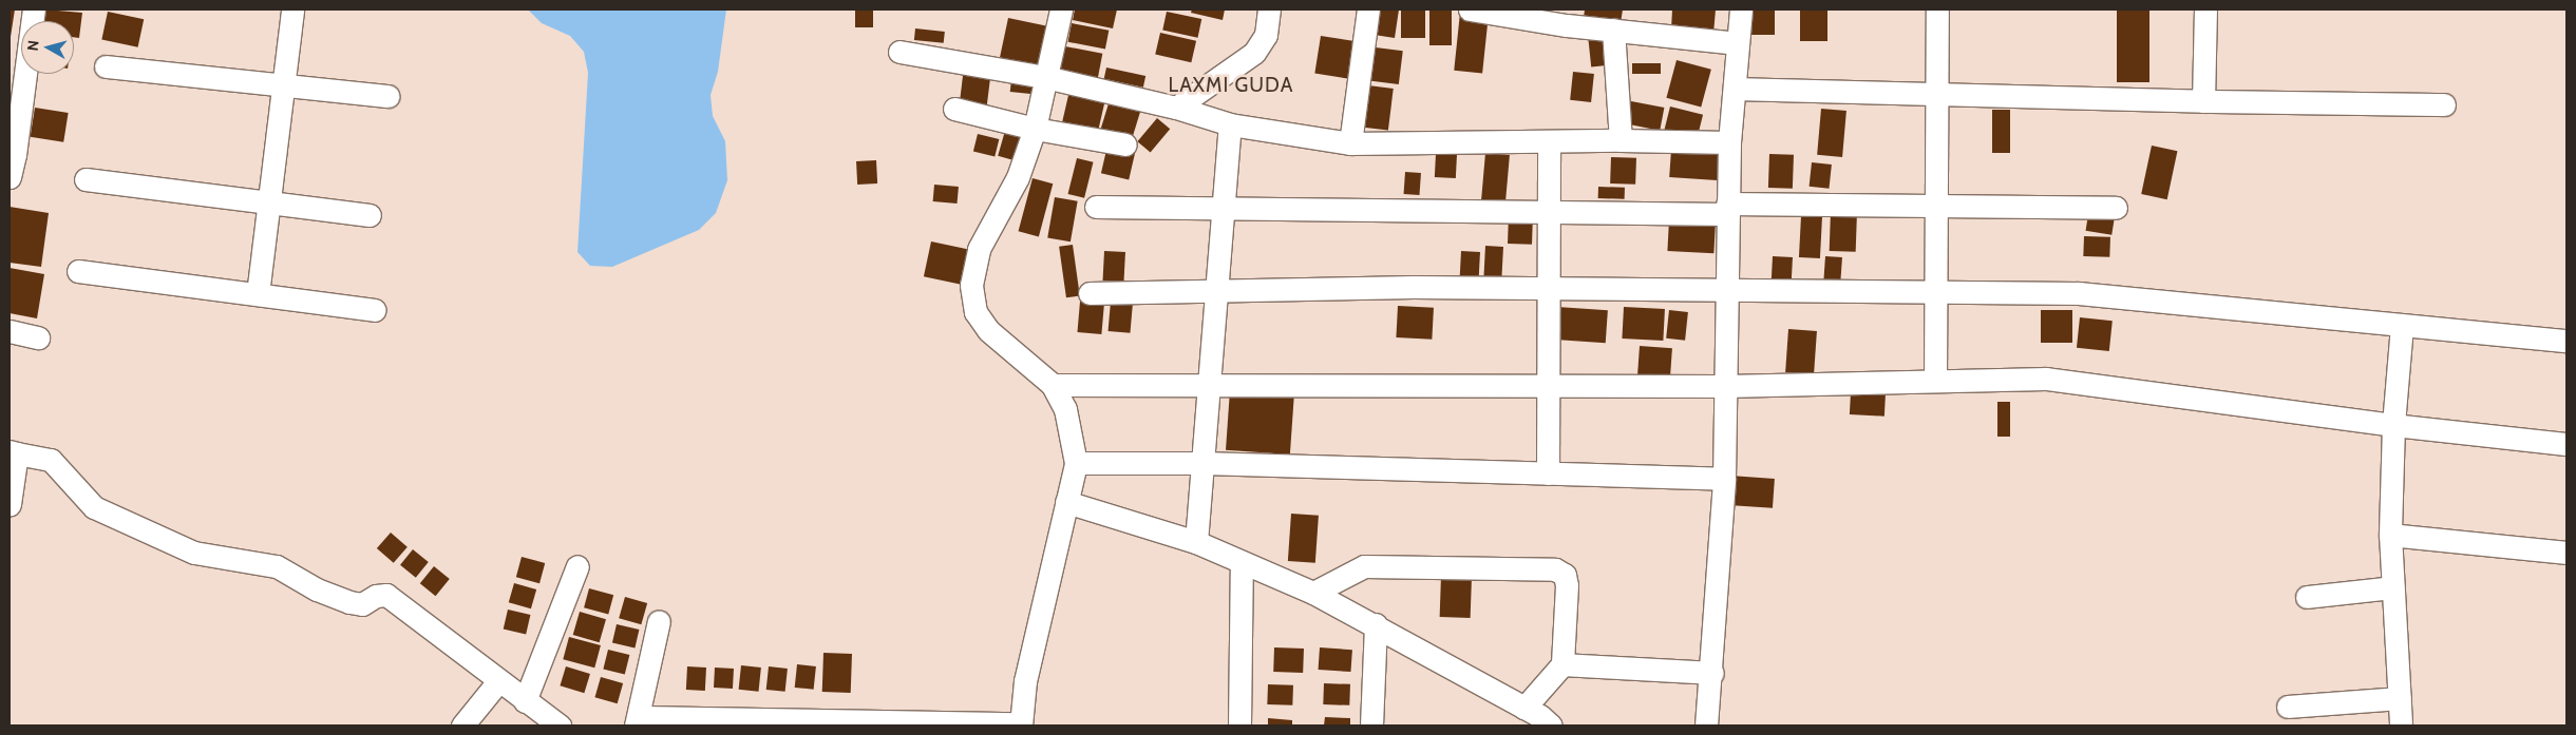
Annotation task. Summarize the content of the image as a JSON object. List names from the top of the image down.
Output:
{
  "districts": ["LAXMI GUDA"],
  "north": "left"
}
